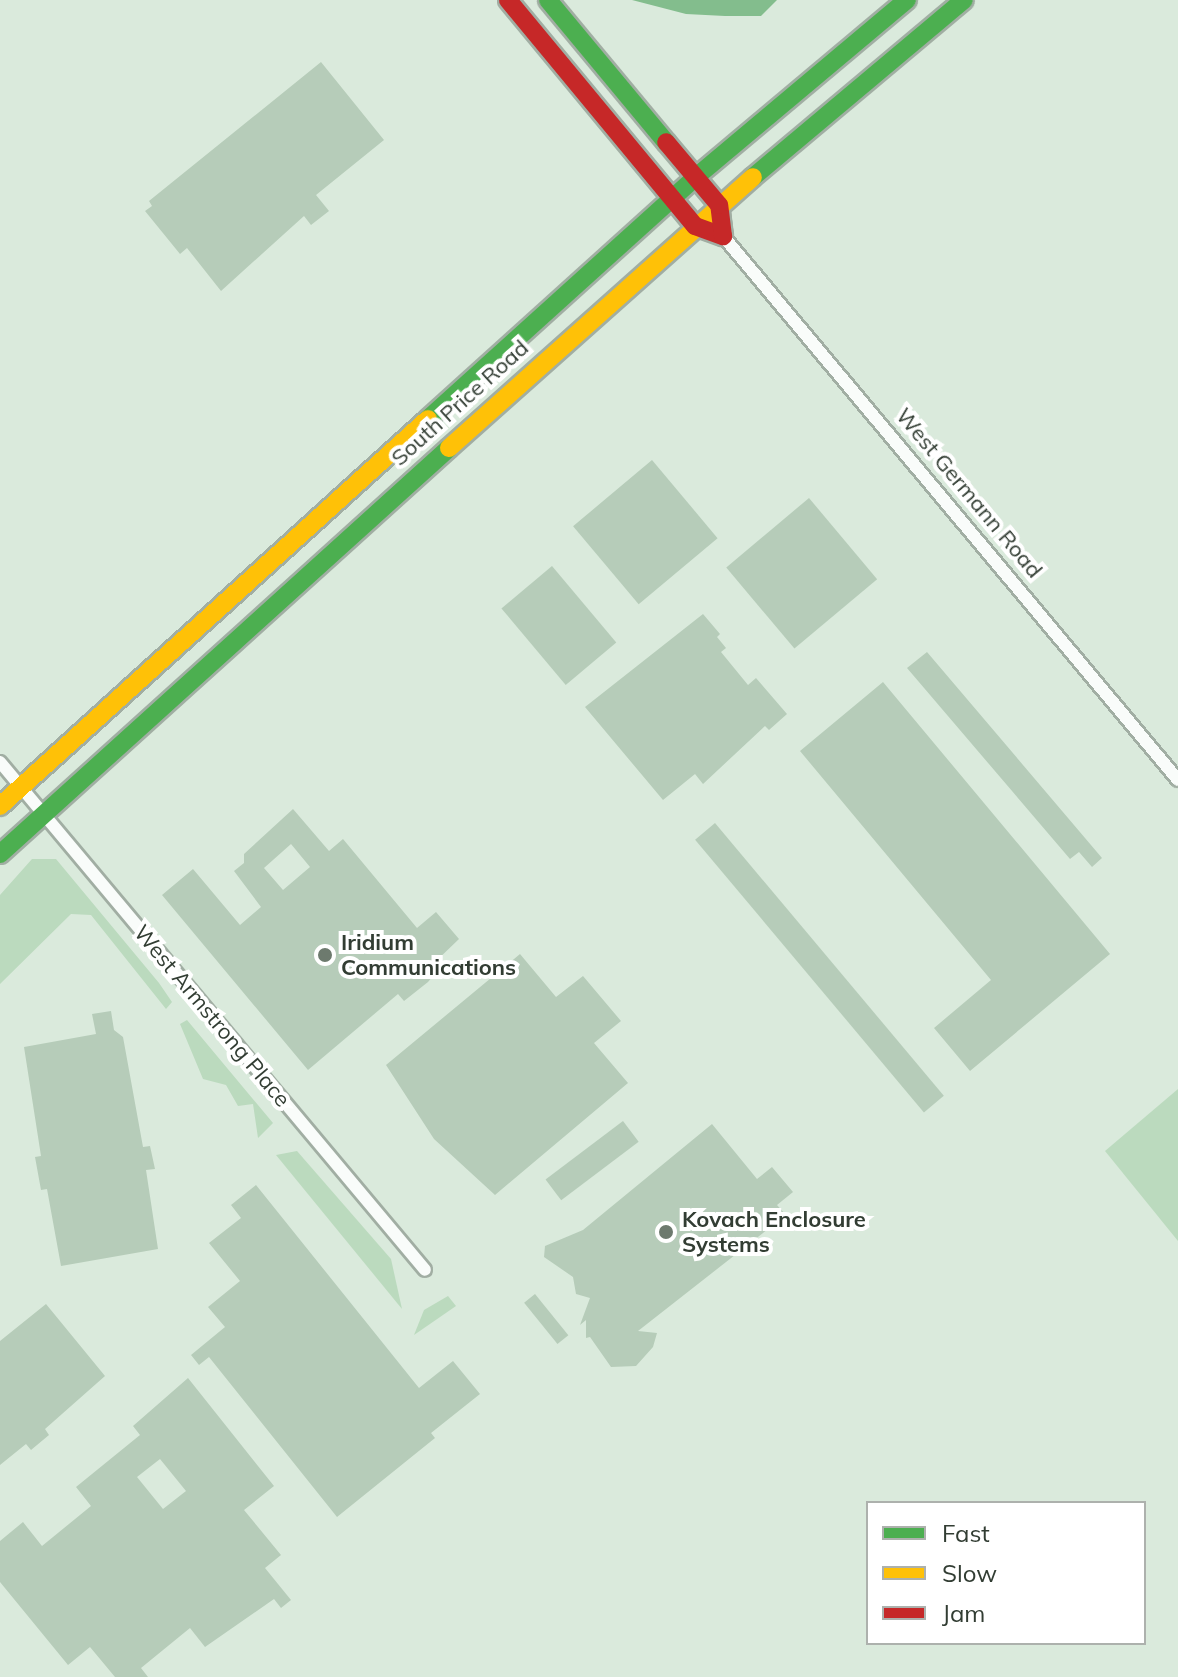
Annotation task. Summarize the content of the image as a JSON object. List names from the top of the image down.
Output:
{
  "streets": {
    "main road": ["South Price Road"],
    "street": ["West Germann Road", "West Armstrong Place"]
  },
  "crossings": [
    ["South Price Road", "West Armstrong Place"]
  ],
  "places": ["Iridium Communications", "Kovach Enclosure Systems"],
  "legend": ["Fast", "Slow", "Jam"]
}
